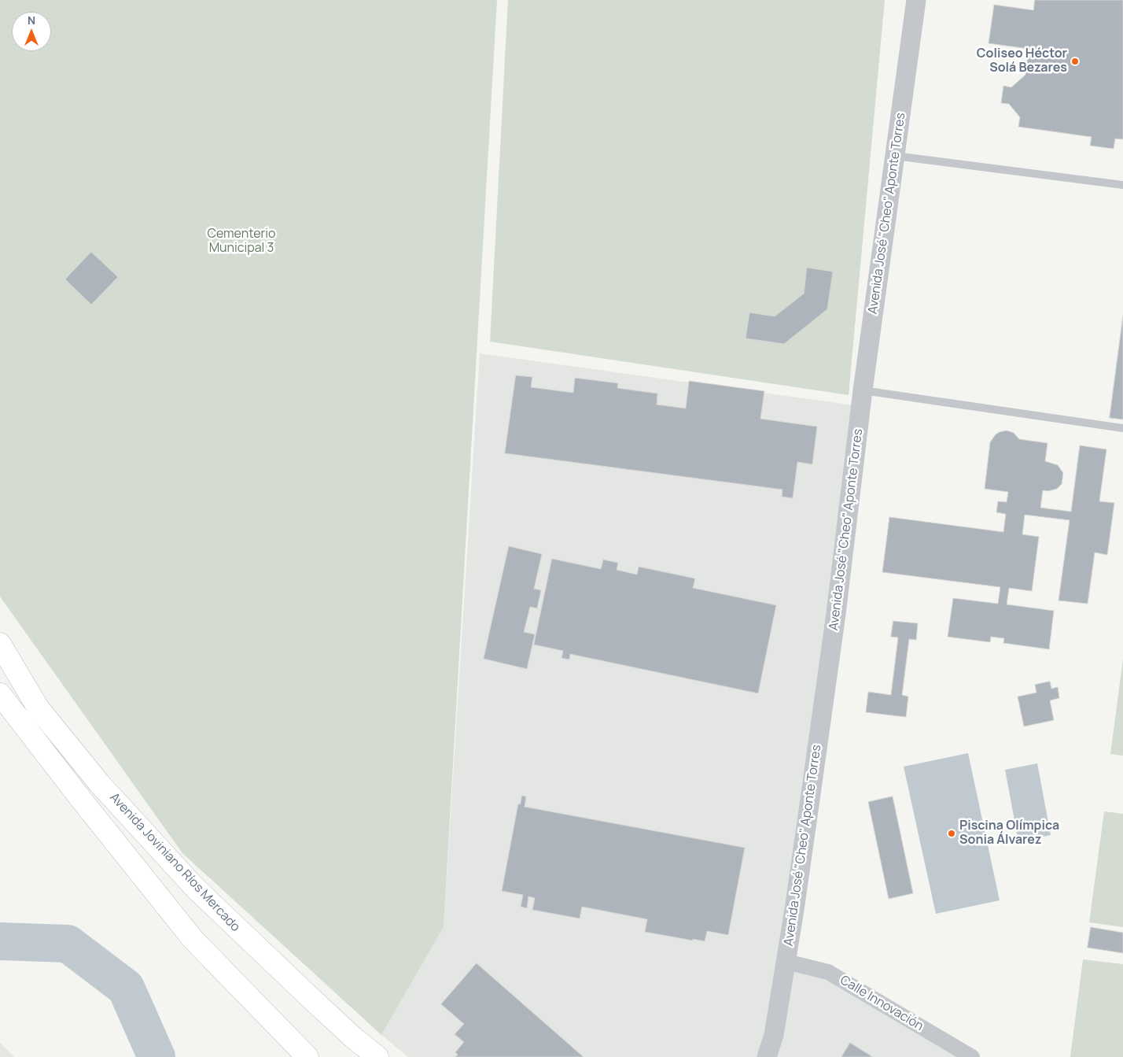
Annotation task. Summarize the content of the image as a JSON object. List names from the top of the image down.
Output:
{
  "streets": {
    "main road": ["Avenida Joviniano Ríos Mercado"],
    "street": ["Avenida José \"Cheo\" Aponte Torres", "Calle Innovación"]
  },
  "crossings": [
    ["Avenida José \"Cheo\" Aponte Torres", "Calle Innovación"]
  ],
  "parks": ["Cementerio Municipal 3"],
  "places": ["Coliseo Héctor Solá Bezares", "Piscina Olímpica Sonia Álvarez"],
  "north": "top"
}
